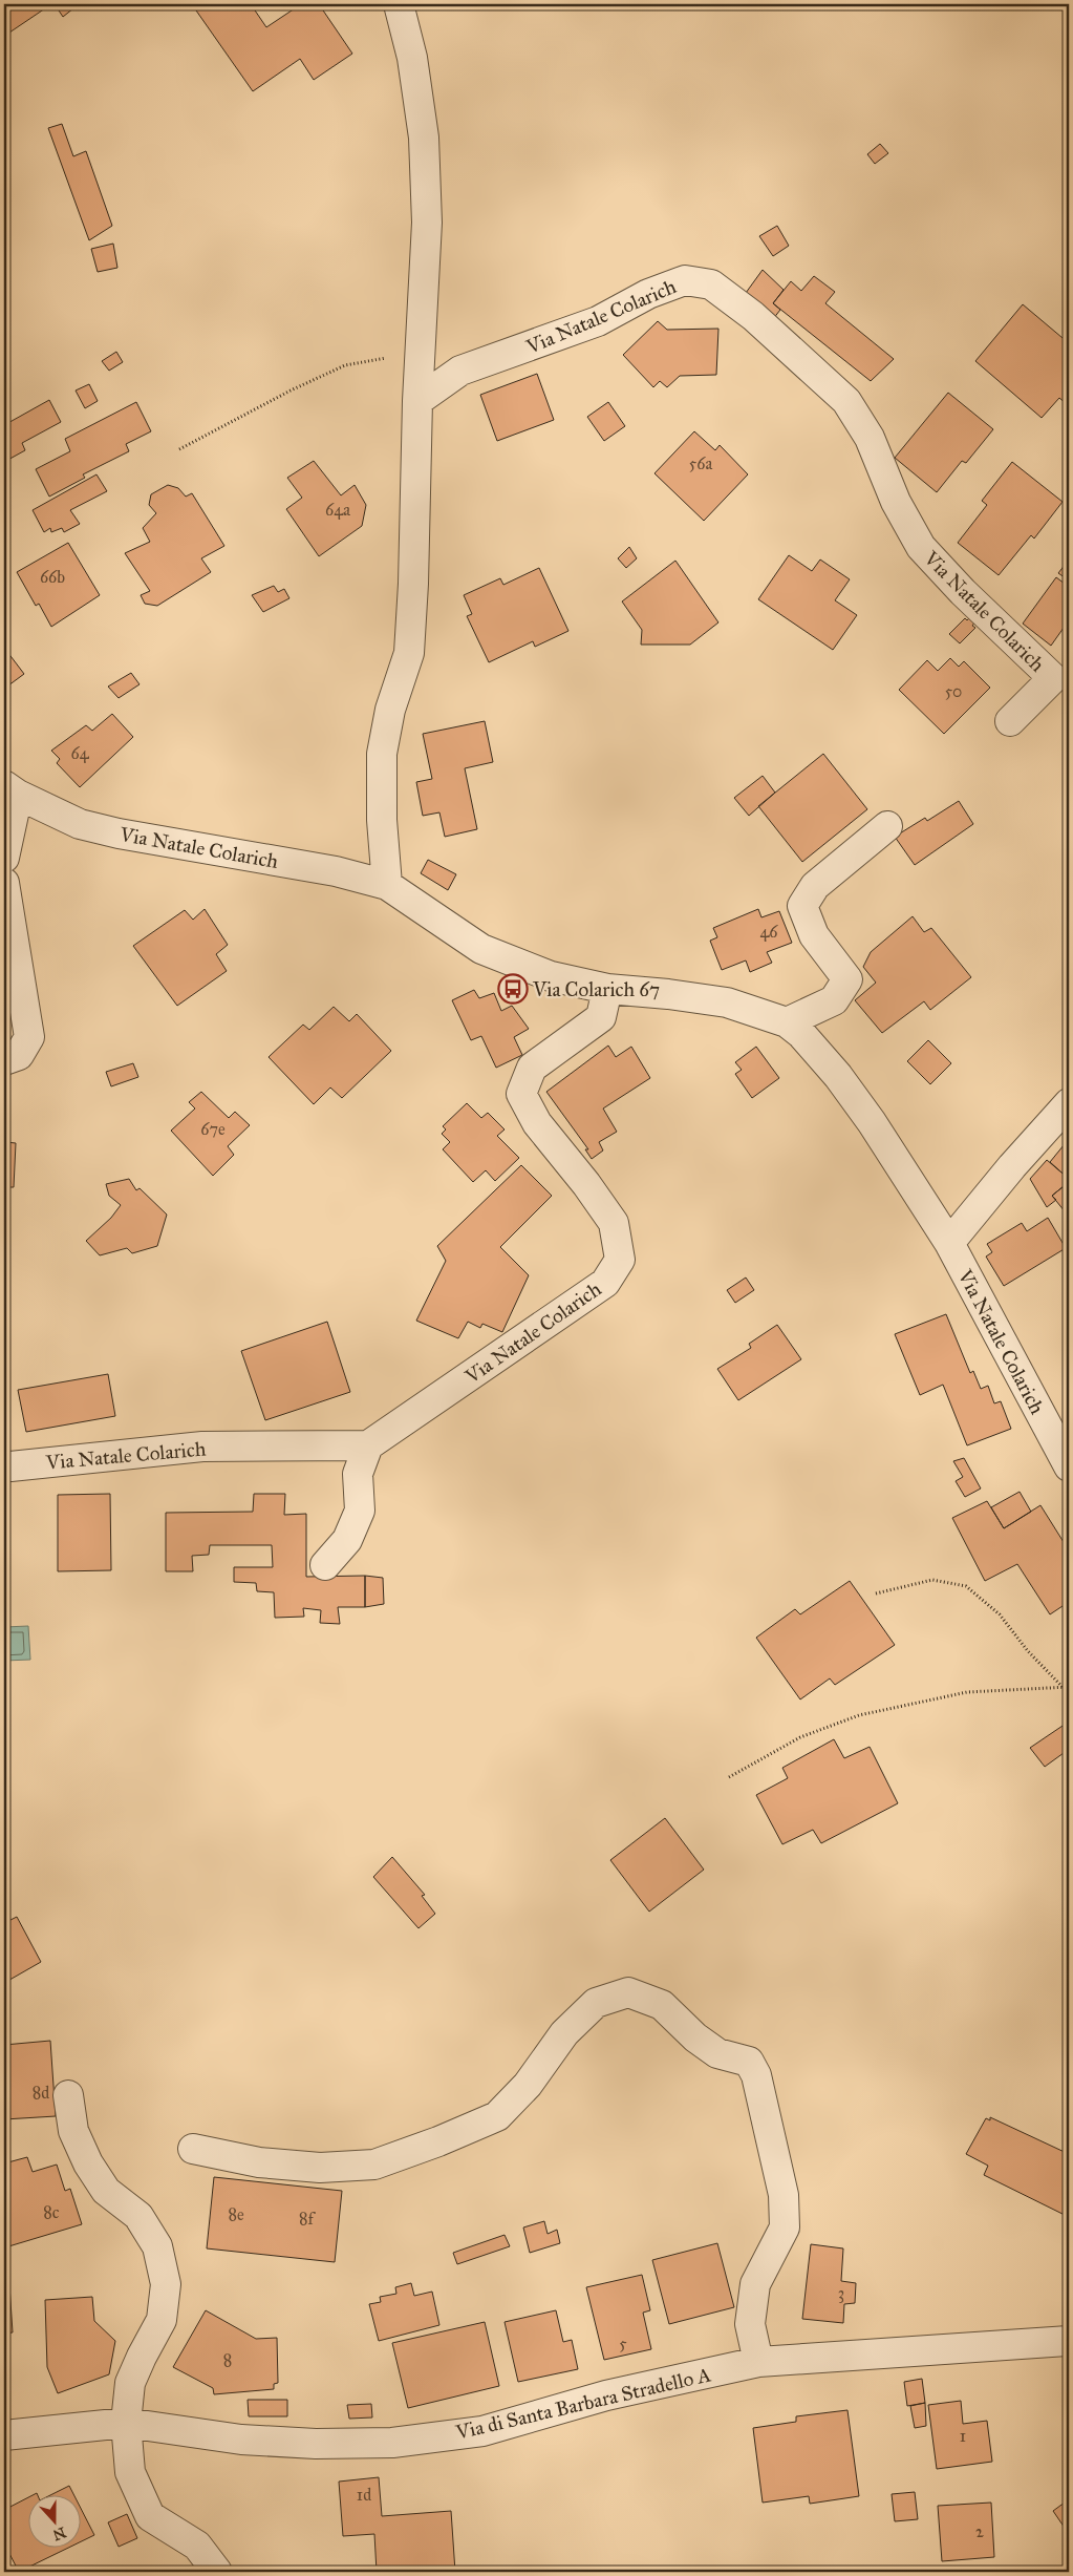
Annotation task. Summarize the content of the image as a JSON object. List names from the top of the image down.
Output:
{
  "streets": {
    "street": ["Via Natale Colarich", "Via di Santa Barbara Stradello A"]
  },
  "places": {
    "bus stop": ["Via Colarich 67"]
  },
  "house_numbers": [
    "56a",
    "64a",
    "66b",
    "50",
    "64",
    "46",
    "67e",
    "8d",
    "8c",
    "8e",
    "8f",
    "3",
    "5",
    "8",
    "1",
    "1d",
    "2"
  ],
  "north": "bottom"
}
